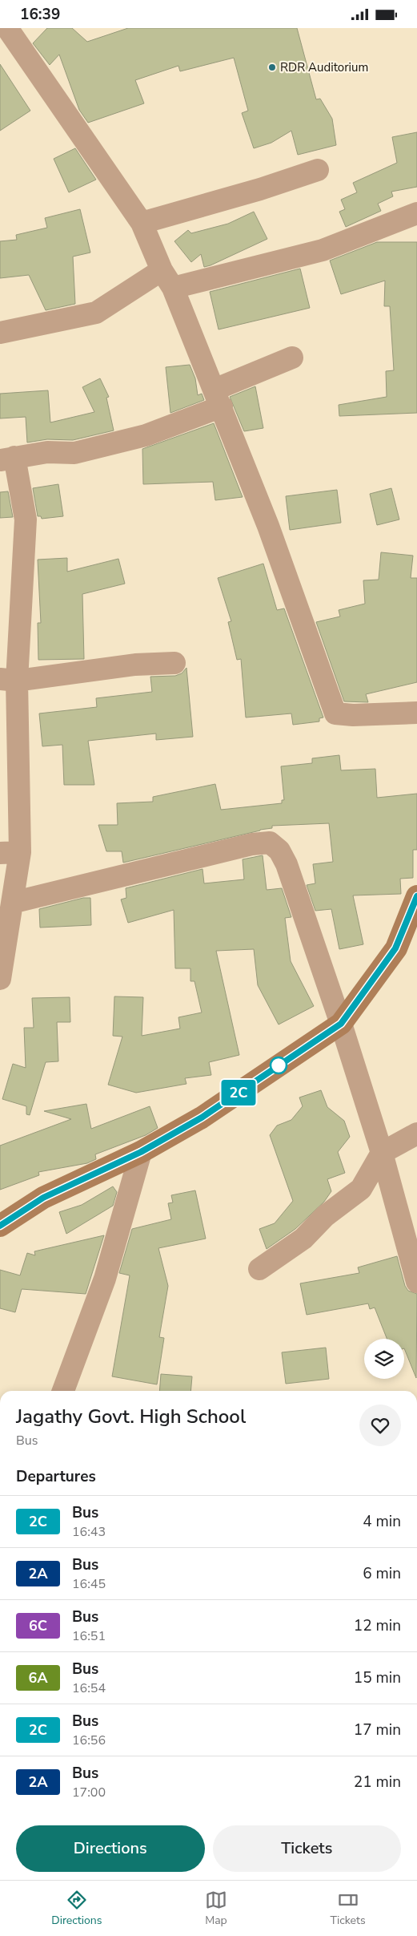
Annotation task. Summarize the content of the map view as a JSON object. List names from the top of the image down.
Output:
{
  "places": ["RDR Auditorium"],
  "lines": ["bus line 2C"],
  "page": {
    "status": "16:39",
    "on_map": "2C",
    "heading": [
      ["Jagathy Govt. High School", "Bus"],
      "Departures"
    ],
    "list": [
      {
        "mark": "2C",
        "name": "Bus",
        "note": "16:43",
        "value": "4 min"
      },
      {
        "mark": "2A",
        "name": "Bus",
        "note": "16:45",
        "value": "6 min"
      },
      {
        "mark": "6C",
        "name": "Bus",
        "note": "16:51",
        "value": "12 min"
      },
      {
        "mark": "6A",
        "name": "Bus",
        "note": "16:54",
        "value": "15 min"
      },
      {
        "mark": "2C",
        "name": "Bus",
        "note": "16:56",
        "value": "17 min"
      },
      {
        "mark": "2A",
        "name": "Bus",
        "note": "17:00",
        "value": "21 min"
      }
    ],
    "buttons": ["Directions", "Tickets"],
    "tabs": ["Directions", "Map", "Tickets"]
  }
}
